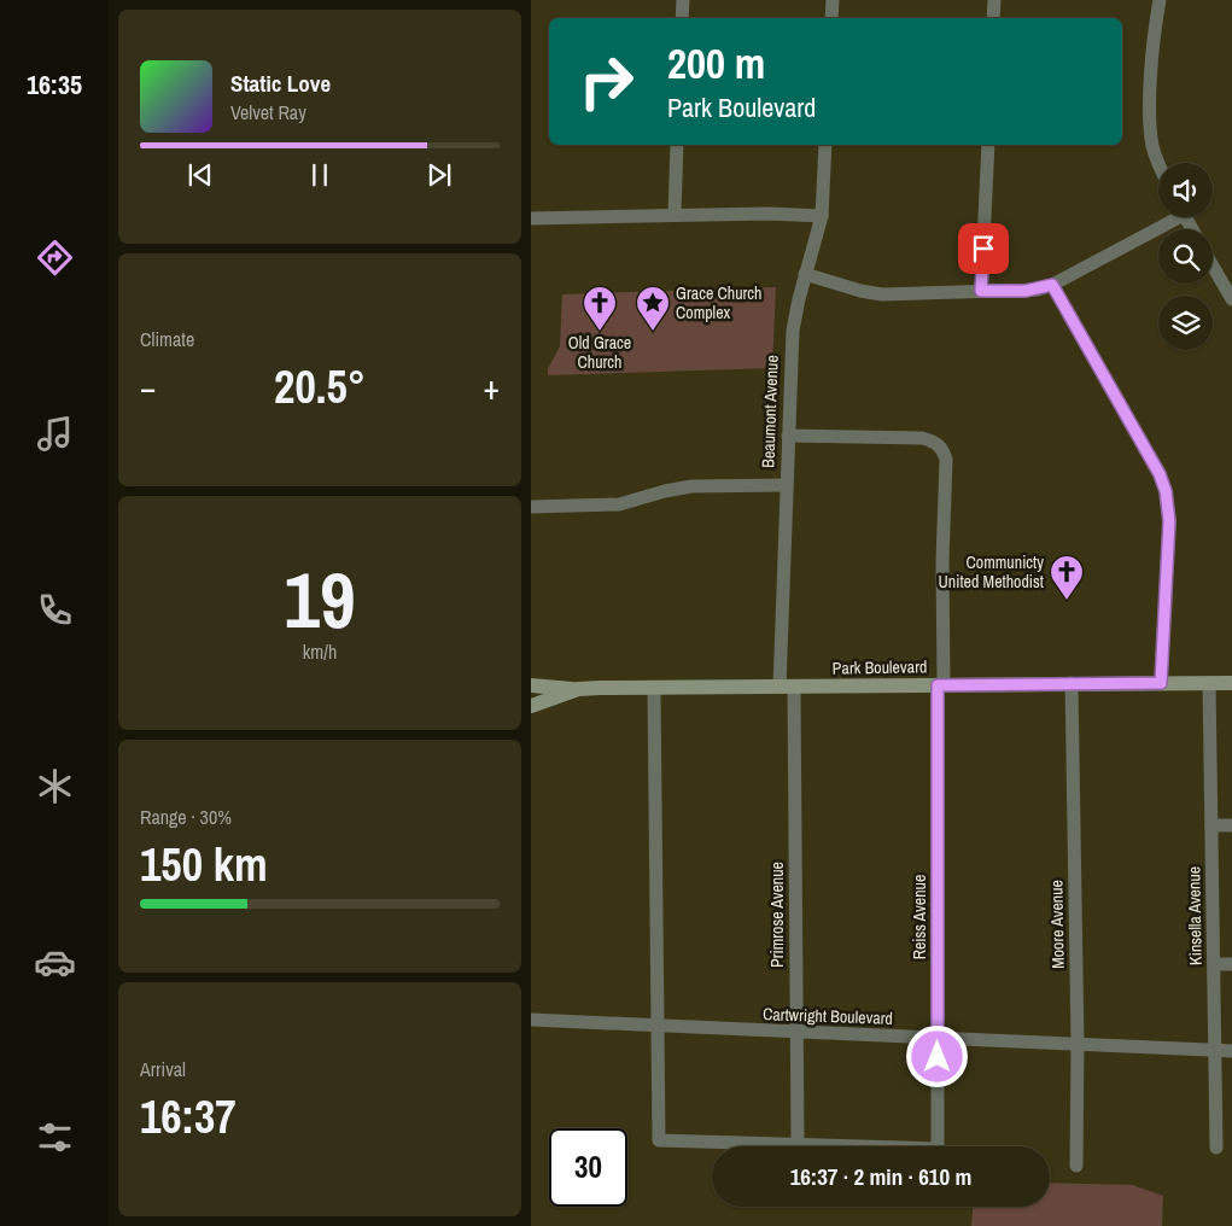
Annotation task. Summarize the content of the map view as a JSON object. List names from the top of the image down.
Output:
{
  "streets": {
    "main road": ["Park Boulevard"],
    "street": [
      "Beaumont Avenue",
      "Primrose Avenue",
      "Kinsella Avenue",
      "Reiss Avenue",
      "Moore Avenue",
      "Cartwright Boulevard"
    ]
  },
  "crossings": [
    ["Beaumont Avenue", "Park Boulevard"],
    ["Beaumont Avenue", "Primrose Avenue"],
    ["Beaumont Avenue", "Reiss Avenue"],
    ["Park Boulevard", "Primrose Avenue"],
    ["Park Boulevard", "Kinsella Avenue"],
    ["Park Boulevard", "Reiss Avenue"],
    ["Park Boulevard", "Moore Avenue"],
    ["Primrose Avenue", "Reiss Avenue"],
    ["Primrose Avenue", "Cartwright Boulevard"],
    ["Kinsella Avenue", "Cartwright Boulevard"],
    ["Reiss Avenue", "Cartwright Boulevard"],
    ["Moore Avenue", "Cartwright Boulevard"]
  ],
  "places": {
    "church": ["Old Grace Church", "Communicty United Methodist"],
    "place": ["Grace Church Complex"]
  },
  "page": {
    "tabs": "16:35",
    "turn": ["200 m", "Park Boulevard"],
    "song": ["Static Love", "Velvet Ray"],
    "tile": [
      "Climate",
      ["19", "km/h"],
      ["Range · 30%", "150 km"],
      ["Arrival", "16:37"]
    ],
    "heat": ["−", "20.5°", "+"],
    "limit": "30",
    "trip": "16:37 · 2 min · 610 m"
  }
}
